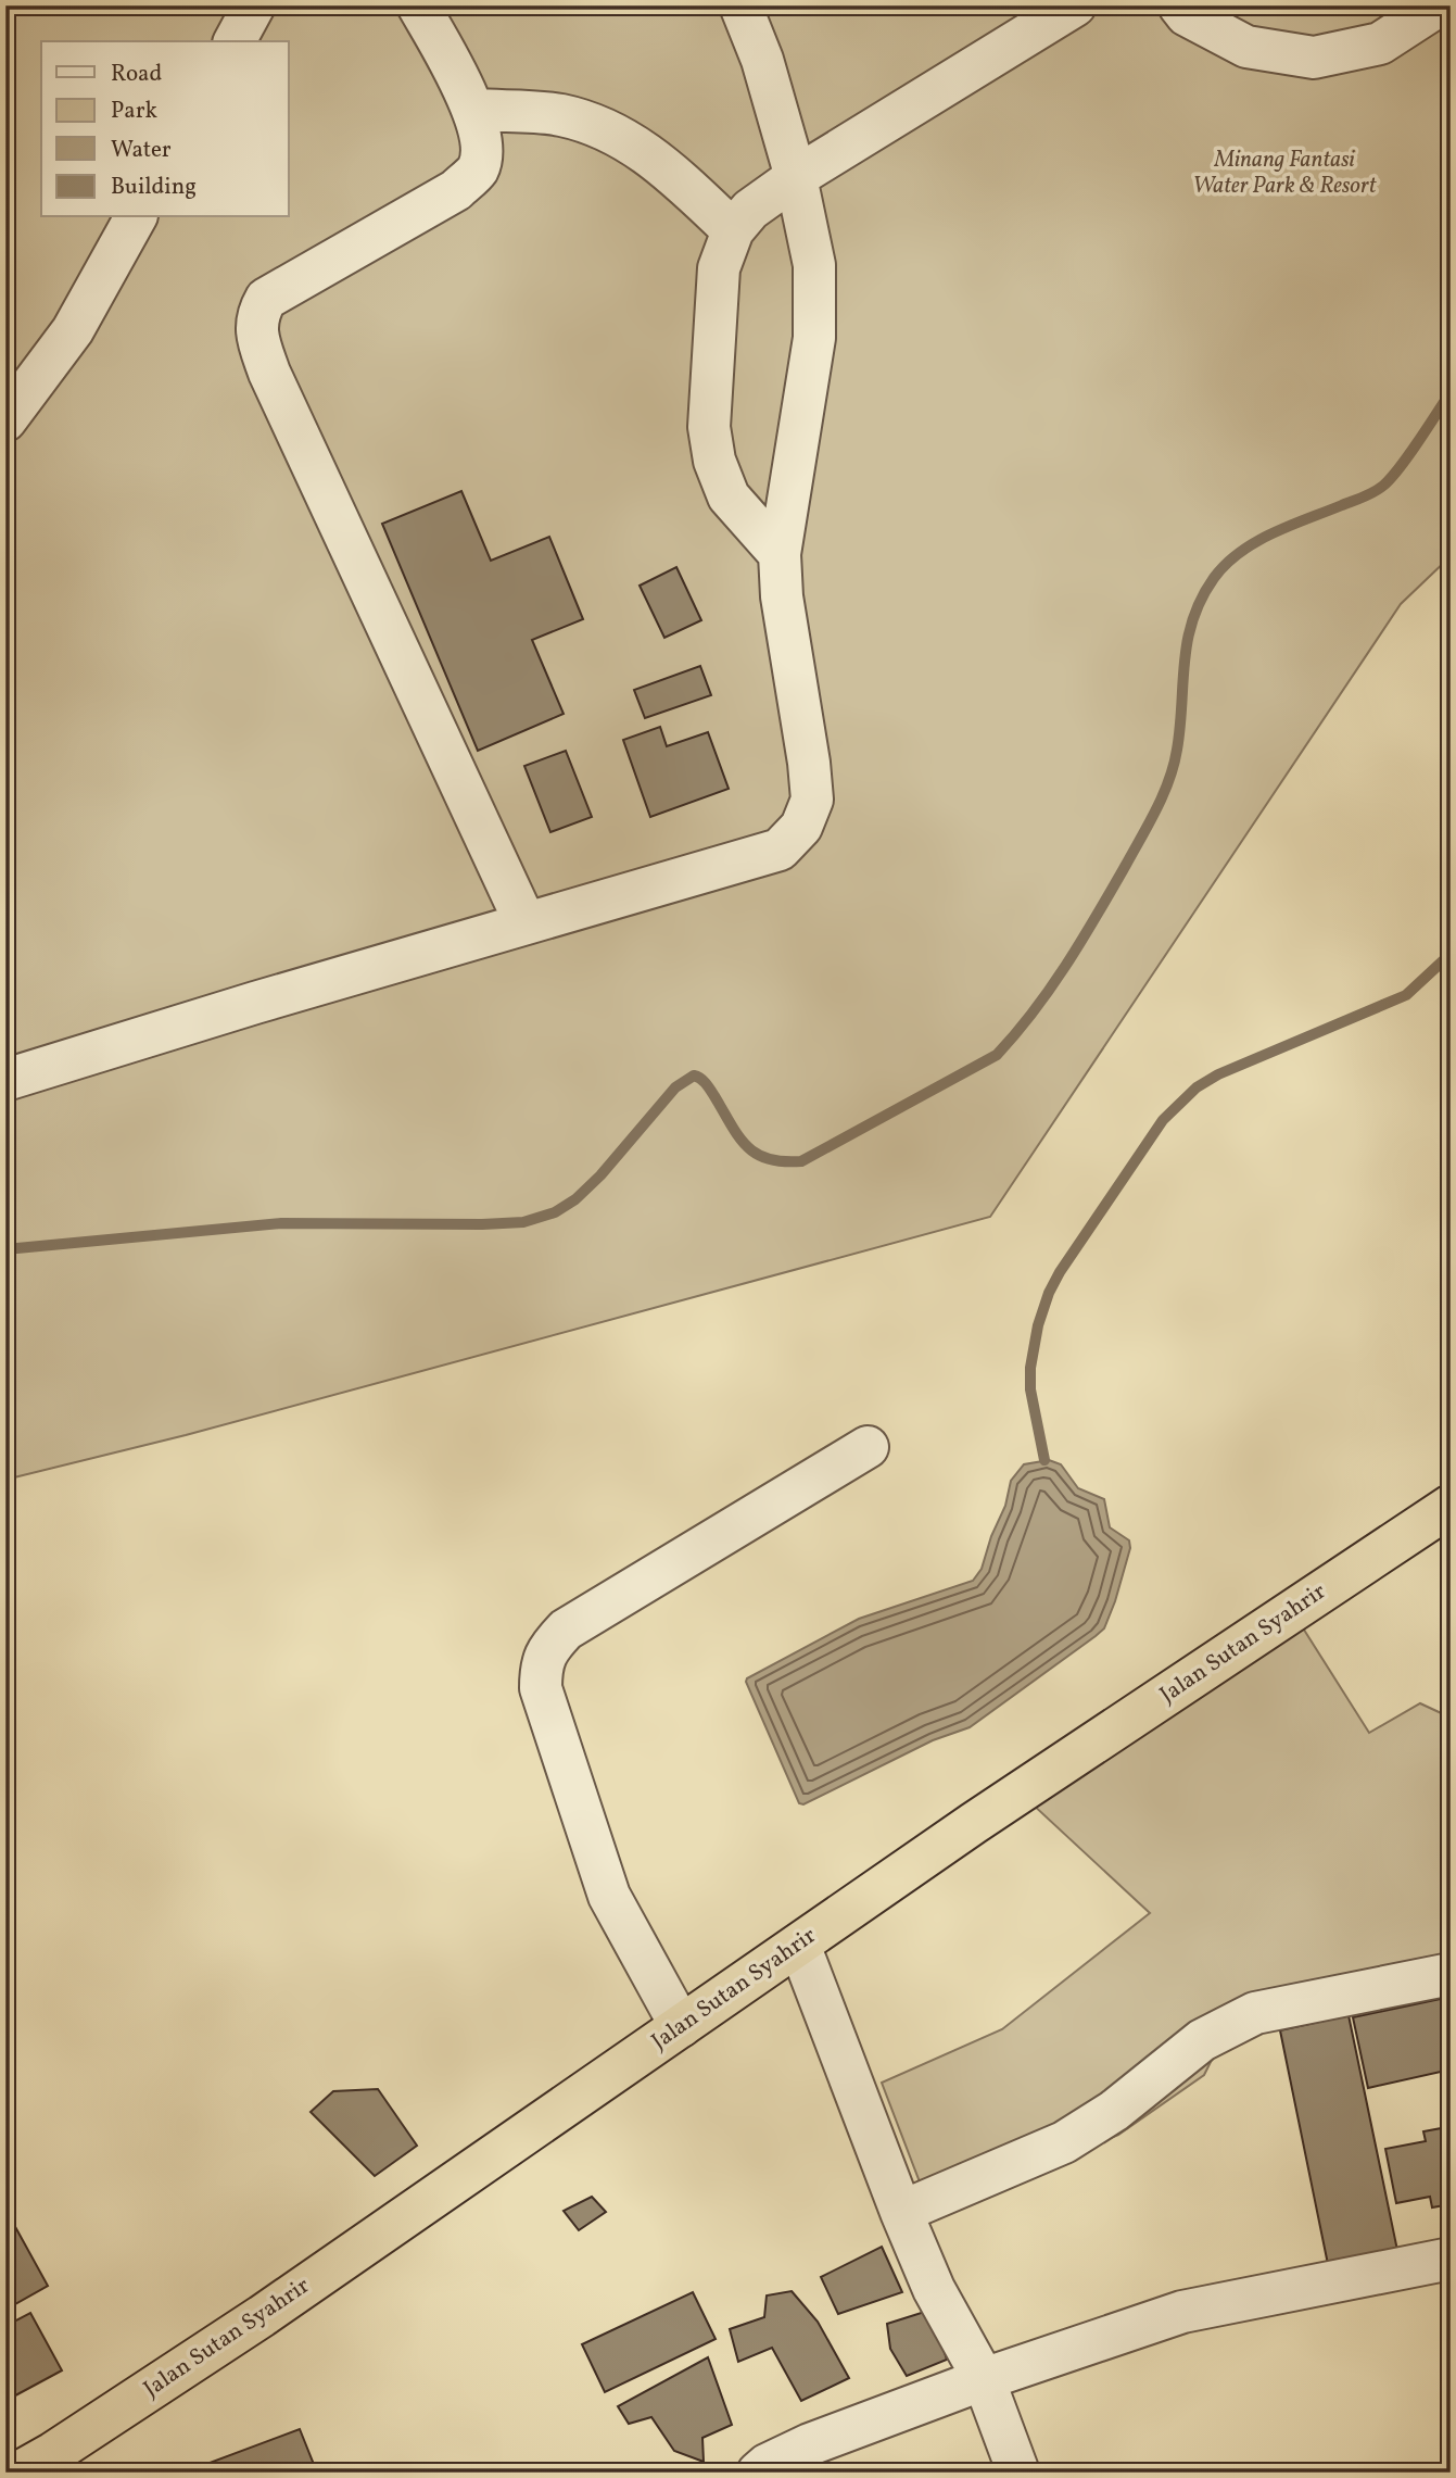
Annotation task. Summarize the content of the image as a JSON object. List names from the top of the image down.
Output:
{
  "streets": {
    "highway": ["Jalan Sutan Syahrir"]
  },
  "parks": ["Minang Fantasi Water Park & Resort"],
  "legend": [
    "Road",
    "Park",
    "Water",
    "Building"
  ]
}
